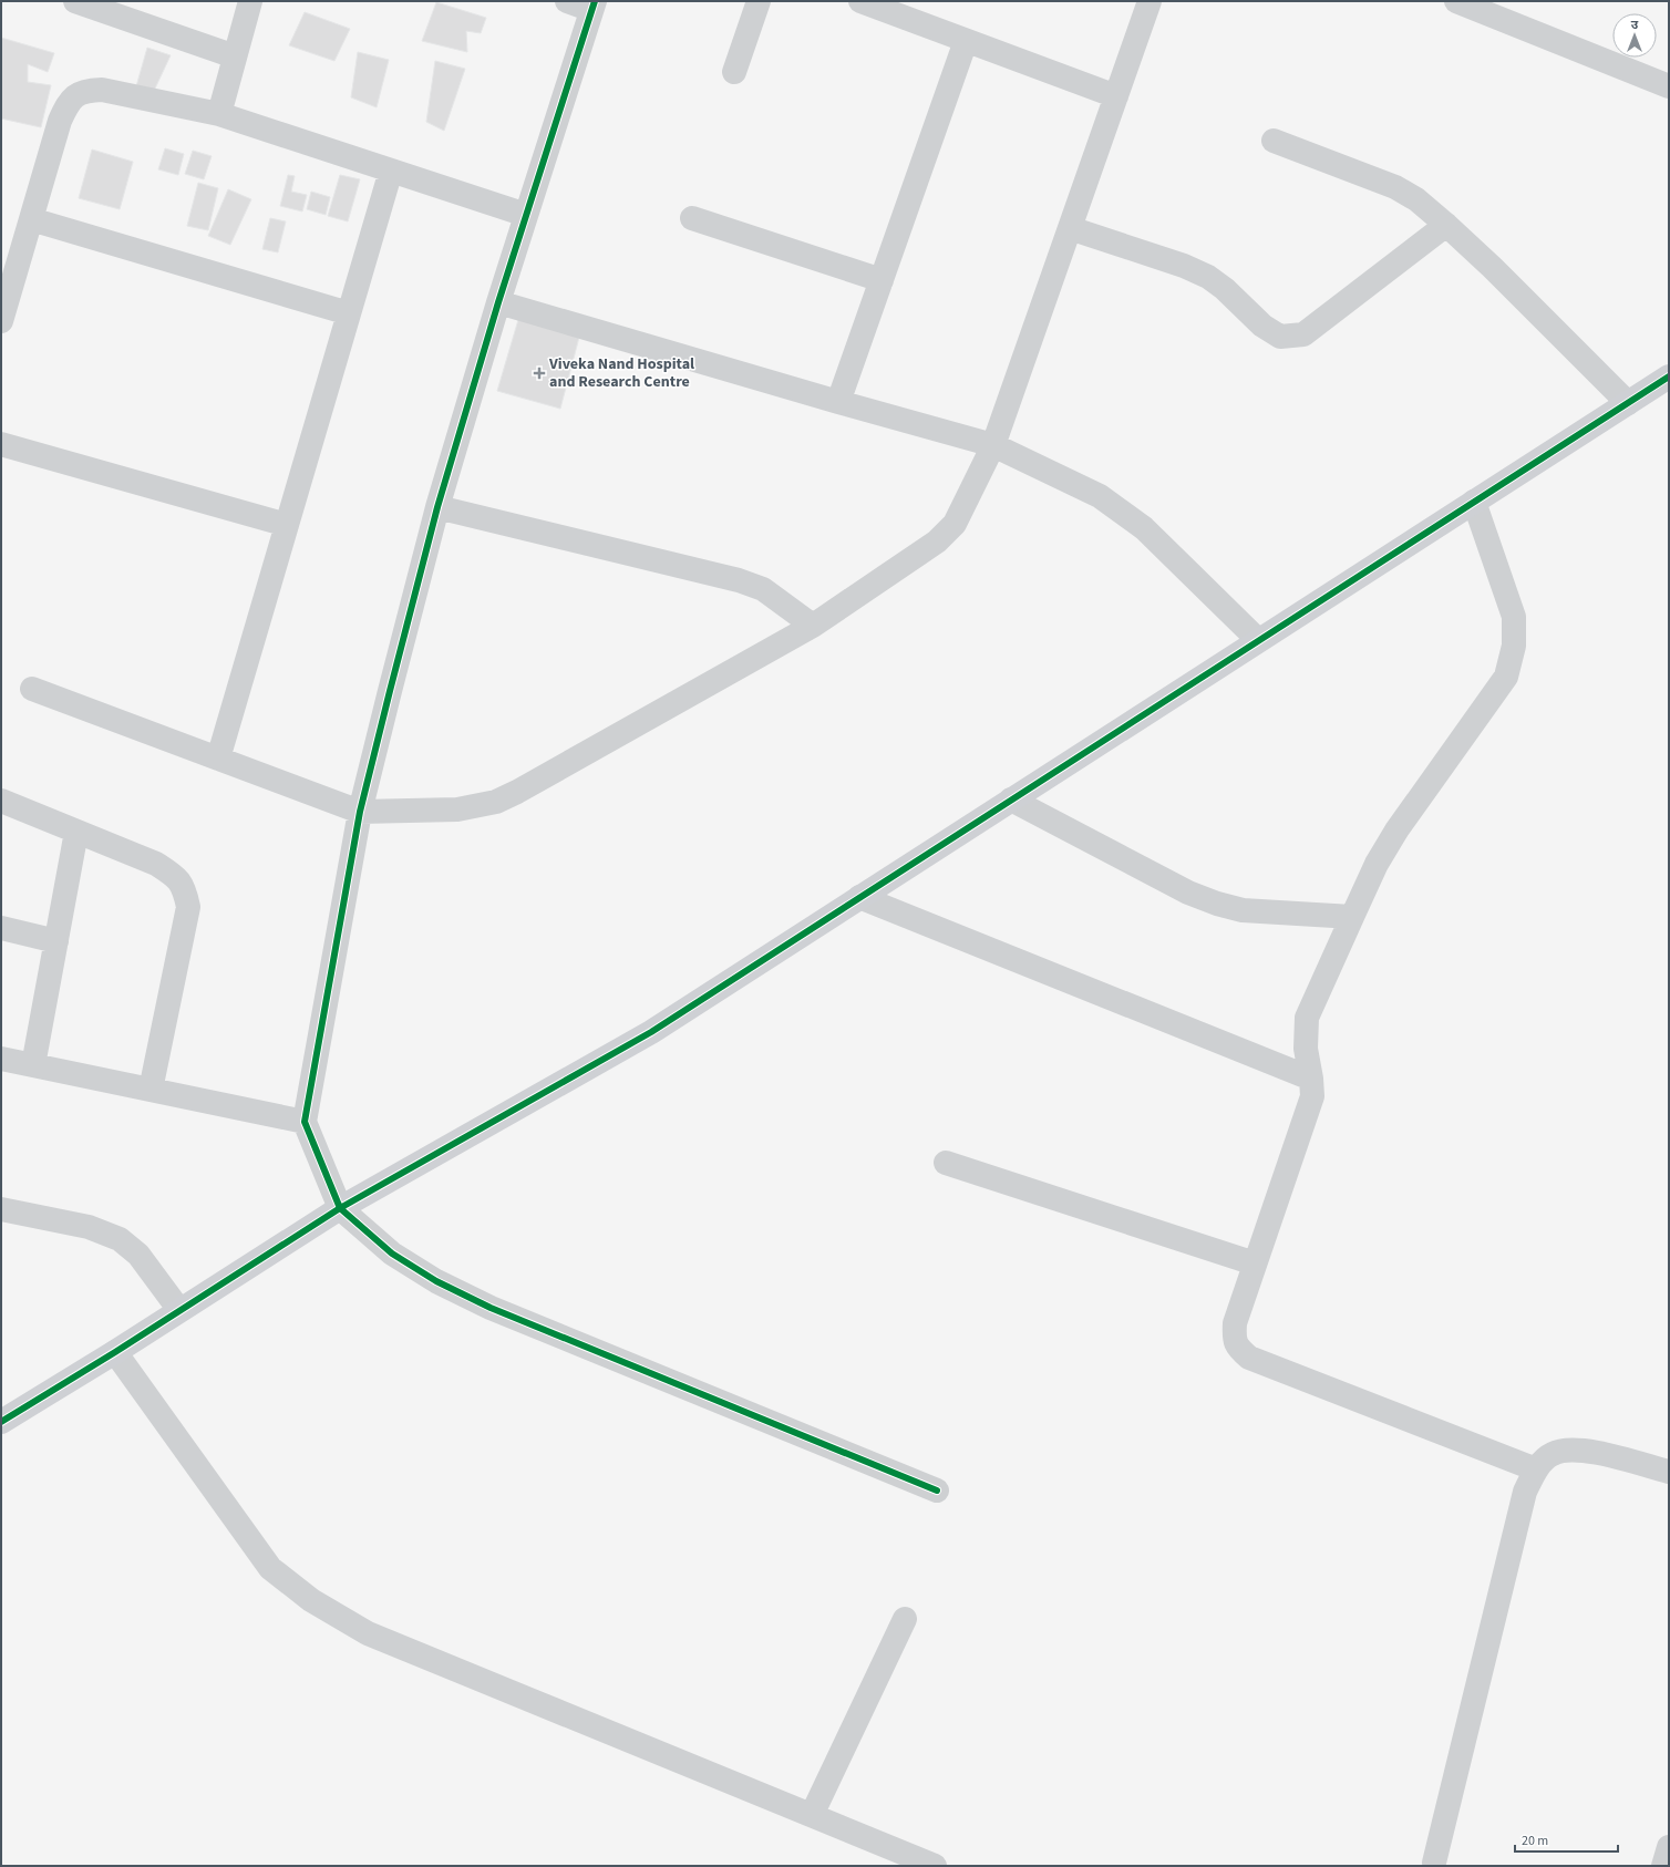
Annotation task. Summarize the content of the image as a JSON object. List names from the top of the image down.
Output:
{
  "places": {
    "health": ["Viveka Nand Hospital and Research Centre"]
  },
  "scale_bar": "20 m",
  "north": "top"
}
